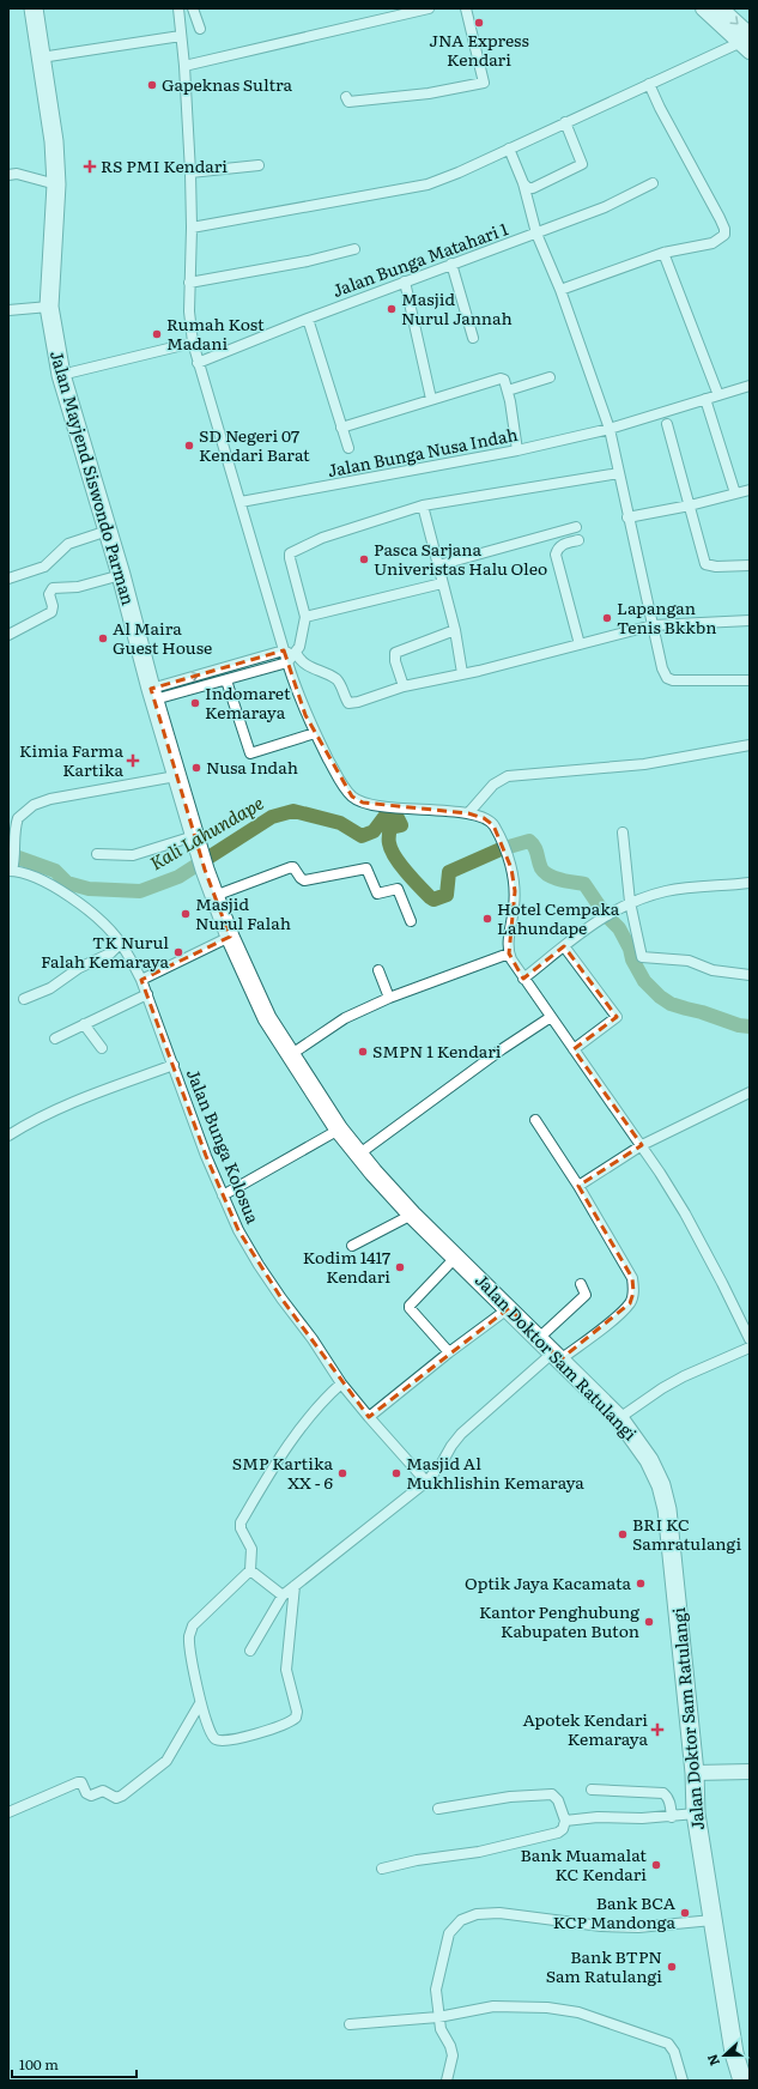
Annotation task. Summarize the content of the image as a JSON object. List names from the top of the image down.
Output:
{
  "streets": {
    "highway": ["Jalan Mayjend Siswondo Parman", "Jalan Doktor Sam Ratulangi"],
    "street": ["Jalan Bunga Matahari 1", "Jalan Bunga Nusa Indah", "Jalan Bunga Kolosua"]
  },
  "crossings": [
    ["Jalan Mayjend Siswondo Parman", "Jalan Doktor Sam Ratulangi"]
  ],
  "water": ["Kali Lahundape"],
  "places": {
    "other": [
      "JNA Express Kendari",
      "Gapeknas Sultra",
      "Masjid Nurul Jannah",
      "Rumah Kost Madani",
      "SD Negeri 07 Kendari Barat",
      "Pasca Sarjana Univeristas Halu Oleo",
      "Lapangan Tenis Bkkbn",
      "Al Maira Guest House",
      "Indomaret Kemaraya",
      "Nusa Indah",
      "Masjid Nurul Falah",
      "Hotel Cempaka Lahundape",
      "TK Nurul Falah Kemaraya",
      "SMPN 1 Kendari",
      "Kodim 1417 Kendari",
      "SMP Kartika XX - 6",
      "Masjid Al Mukhlishin Kemaraya",
      "BRI KC Samratulangi",
      "Optik Jaya Kacamata",
      "Kantor Penghubung Kabupaten Buton",
      "Bank Muamalat KC Kendari",
      "Bank BCA KCP Mandonga",
      "Bank BTPN Sam Ratulangi"
    ],
    "health": ["RS PMI Kendari", "Kimia Farma Kartika", "Apotek Kendari Kemaraya"]
  },
  "scale_bar": "100 m",
  "north": "left"
}
